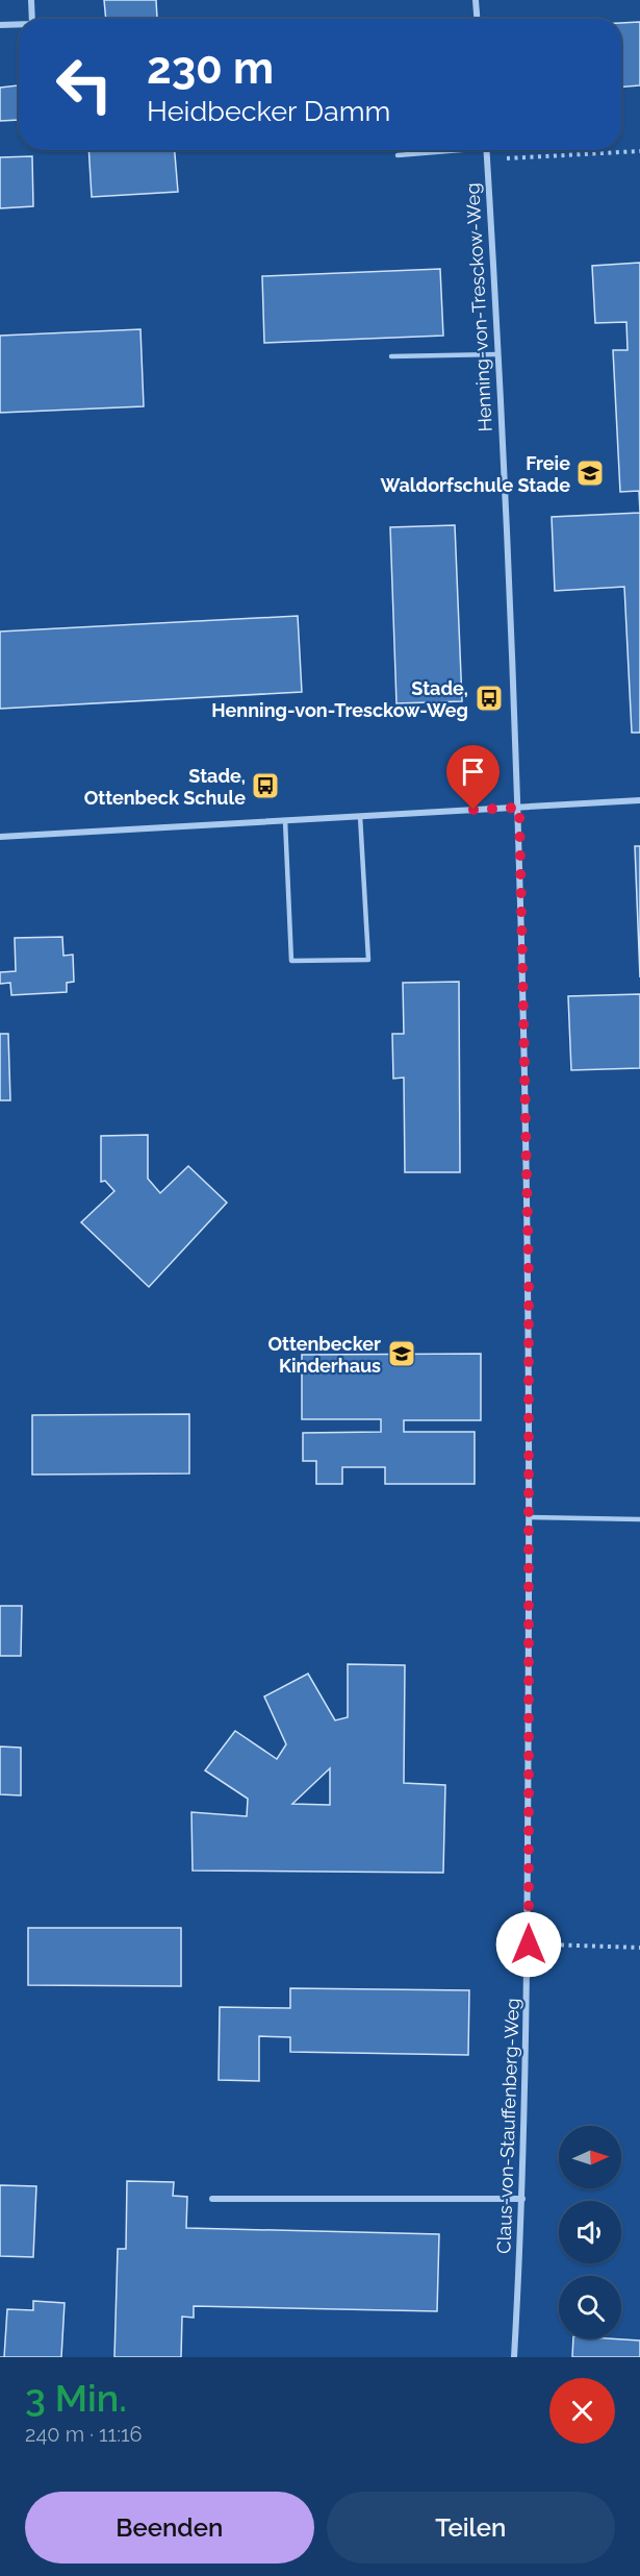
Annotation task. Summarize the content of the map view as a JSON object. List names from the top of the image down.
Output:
{
  "streets": {
    "street": ["Henning-von-Tresckow-Weg", "Claus-von-Stauffenberg-Weg"]
  },
  "crossings": [
    ["Henning-von-Tresckow-Weg", "Claus-von-Stauffenberg-Weg"]
  ],
  "places": {
    "school or university": ["Freie Waldorfschule Stade", "Ottenbecker Kinderhaus"],
    "bus stop": ["Stade, Henning-von-Tresckow-Weg", "Stade, Ottenbeck Schule"]
  },
  "north": "right",
  "page": {
    "turn": ["230 m", "Heidbecker Damm"],
    "heading": ["3 Min.", "240 m · 11:16"],
    "buttons": ["Beenden", "Teilen"]
  }
}
